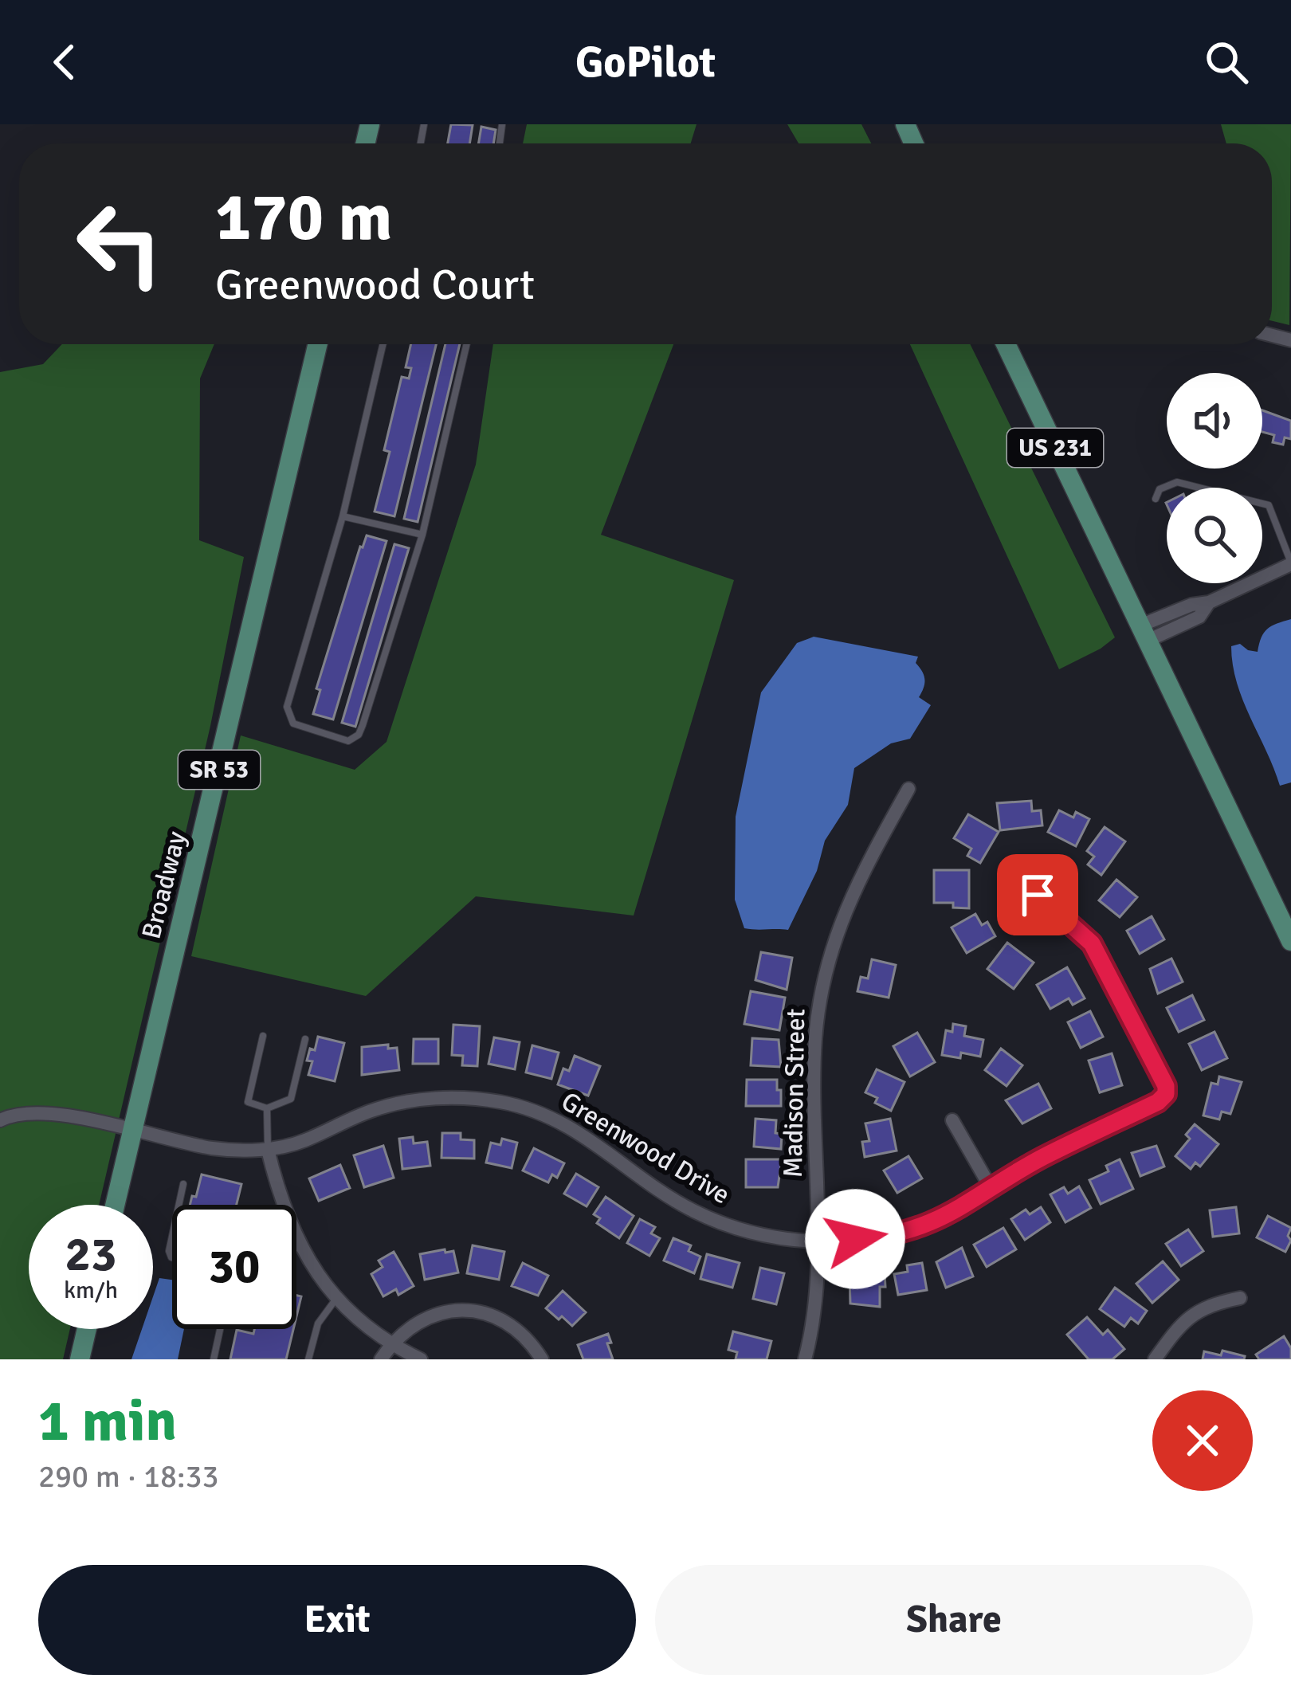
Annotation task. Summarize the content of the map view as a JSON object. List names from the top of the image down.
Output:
{
  "streets": {
    "main road": ["US 231", "SR 53", "Broadway"],
    "street": ["Madison Street", "Greenwood Drive"]
  },
  "crossings": [
    ["Broadway", "Greenwood Drive"],
    ["Madison Street", "Greenwood Drive"]
  ],
  "page": {
    "header": "GoPilot",
    "turn": ["170 m", "Greenwood Court"],
    "speed": "23 km/h",
    "limit": "30",
    "heading": ["1 min", "290 m · 18:33"],
    "buttons": ["Exit", "Share"]
  }
}
